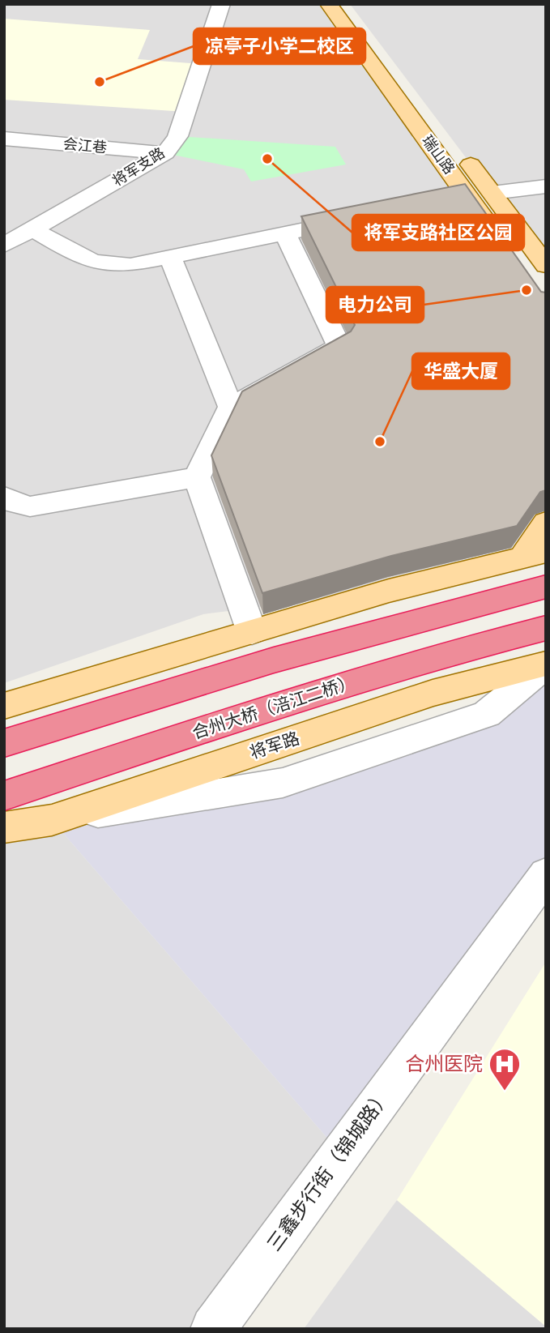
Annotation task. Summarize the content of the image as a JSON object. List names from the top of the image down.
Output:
{
  "streets": {
    "highway": ["合州大桥（涪江二桥）"],
    "main road": ["瑞山路"],
    "street": ["会江巷", "将军支路", "三鑫步行街（锦城路）"]
  },
  "crossings": [
    ["会江巷", "将军支路"]
  ],
  "places": {
    "other": [
      "凉亭子小学二校区",
      "将军支路社区公园",
      "电力公司",
      "华盛大厦"
    ],
    "hospital": ["合州医院"]
  }
}
